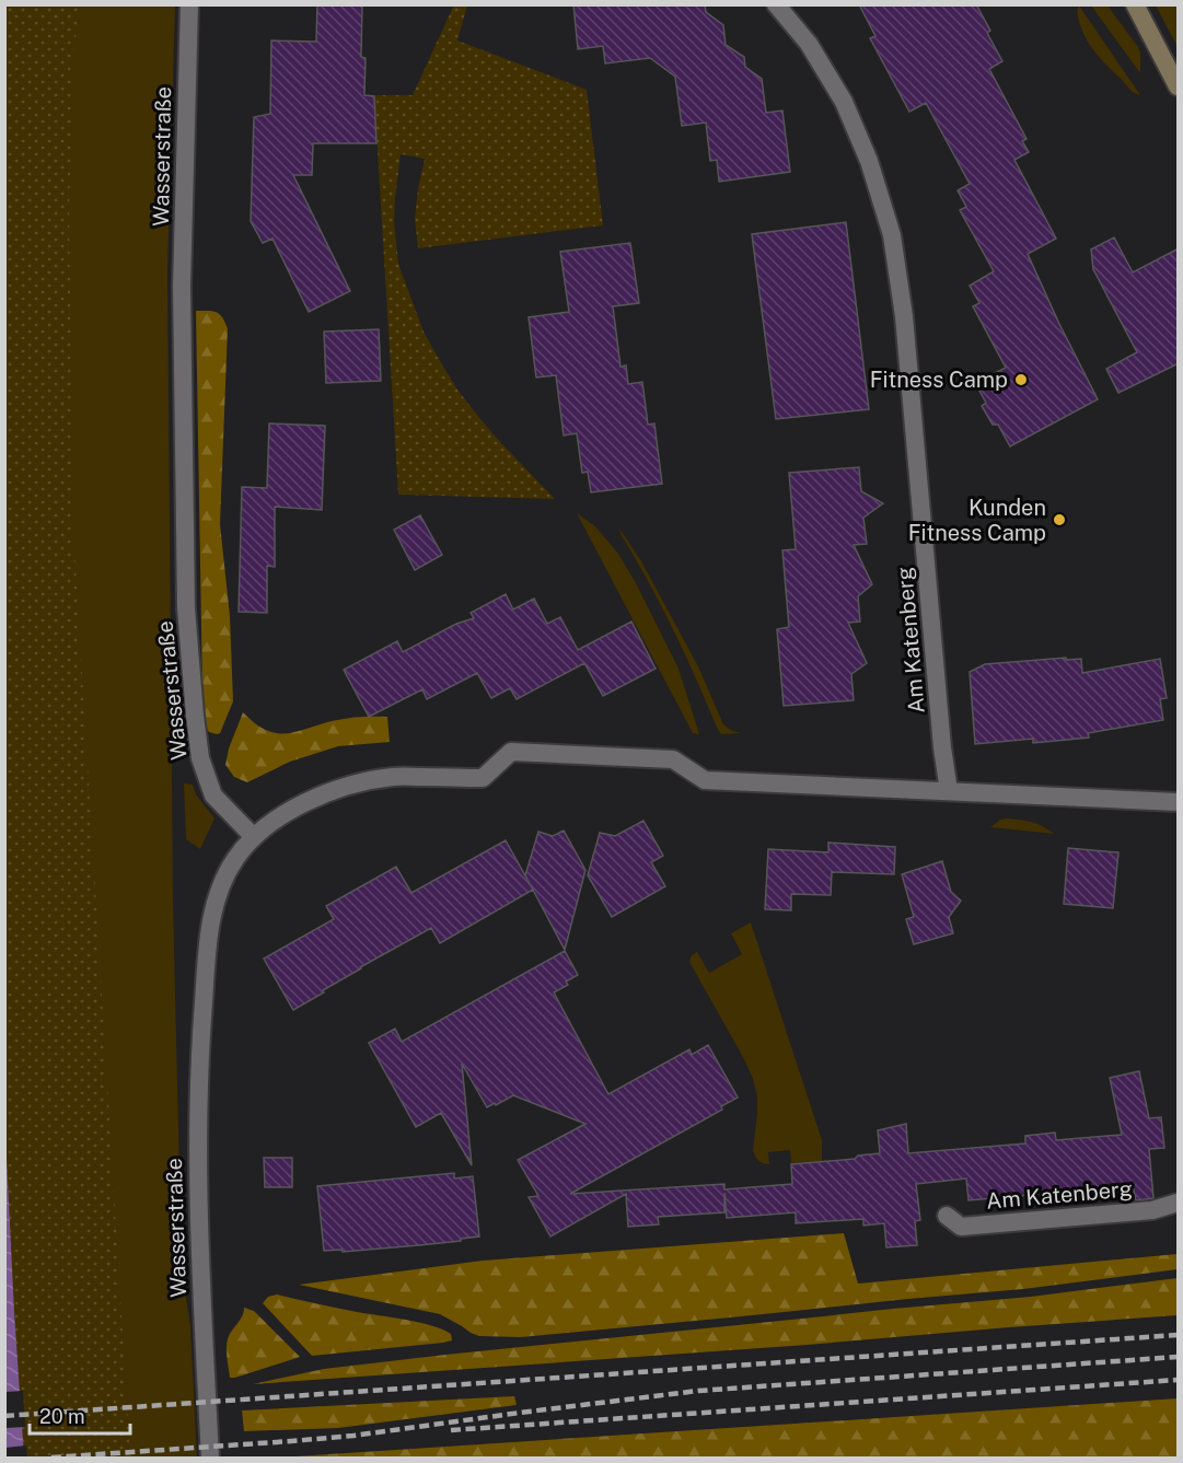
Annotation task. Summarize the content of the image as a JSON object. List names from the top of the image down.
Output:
{
  "streets": {
    "street": ["Wasserstraße", "Am Katenberg"]
  },
  "places": ["Fitness Camp", "Kunden Fitness Camp"],
  "scale_bar": "20 m"
}
